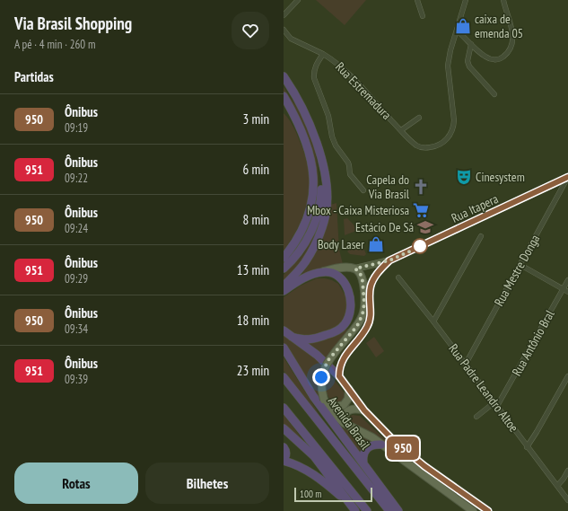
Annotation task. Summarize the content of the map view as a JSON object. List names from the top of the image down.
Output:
{
  "streets": {
    "highway": ["Avenida Brasil"],
    "street": [
      "Rua Estremadura",
      "Rua Itapera",
      "Rua Mestre Donga",
      "Rua Antônio Bral",
      "Rua Padre Leandro Altoe"
    ]
  },
  "crossings": [
    ["Rua Itapera", "Rua Mestre Donga"],
    ["Rua Mestre Donga", "Rua Padre Leandro Altoe"],
    ["Rua Antônio Bral", "Rua Padre Leandro Altoe"]
  ],
  "places": {
    "shop": ["caixa de emenda 05", "Body Laser"],
    "theatre": ["Cinesystem"],
    "church": ["Capela do Via Brasil"],
    "supermarket": ["Mbox - Caixa Misteriosa"],
    "school or university": ["Estácio De Sá"]
  },
  "lines": ["bus line 950"],
  "scale_bar": "100 m",
  "page": {
    "heading": [
      ["Via Brasil Shopping", "A pé · 4 min · 260 m"],
      "Partidas"
    ],
    "on_map": "950",
    "list": [
      {
        "mark": "950",
        "name": "Ônibus",
        "note": "09:19",
        "value": "3 min"
      },
      {
        "mark": "951",
        "name": "Ônibus",
        "note": "09:22",
        "value": "6 min"
      },
      {
        "mark": "950",
        "name": "Ônibus",
        "note": "09:24",
        "value": "8 min"
      },
      {
        "mark": "951",
        "name": "Ônibus",
        "note": "09:29",
        "value": "13 min"
      },
      {
        "mark": "950",
        "name": "Ônibus",
        "note": "09:34",
        "value": "18 min"
      },
      {
        "mark": "951",
        "name": "Ônibus",
        "note": "09:39",
        "value": "23 min"
      }
    ],
    "buttons": ["Rotas", "Bilhetes"],
    "scale": "100 m"
  }
}
